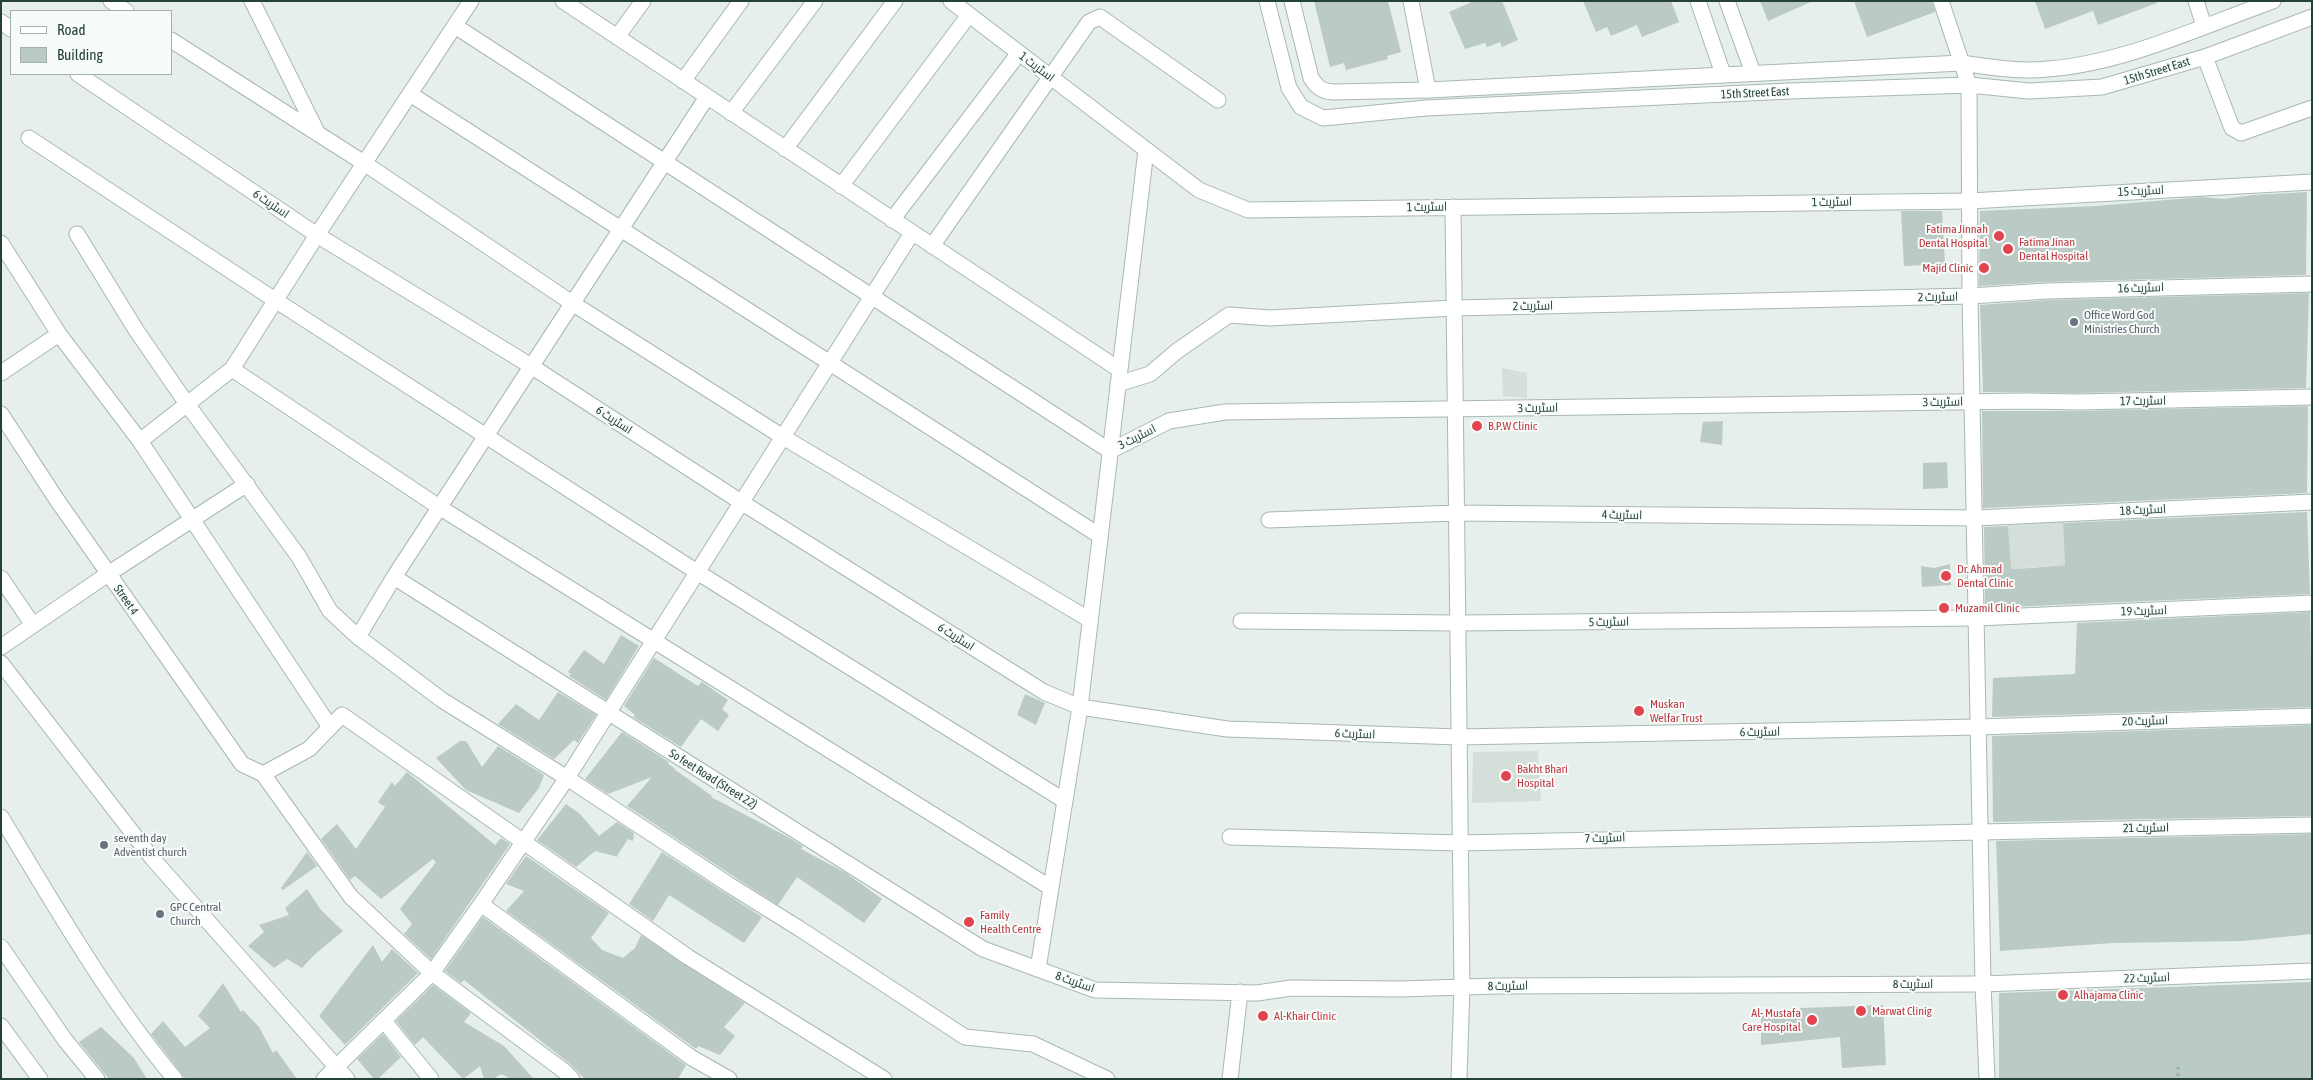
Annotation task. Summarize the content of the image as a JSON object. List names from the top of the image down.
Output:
{
  "streets": {
    "street": [
      "اسٹریٹ 1",
      "15th Street East",
      "اسٹریٹ 15",
      "اسٹریٹ 6",
      "اسٹریٹ 16",
      "اسٹریٹ 2",
      "اسٹریٹ 17",
      "اسٹریٹ 3",
      "اسٹریٹ 18",
      "اسٹریٹ 4",
      "Street 4",
      "اسٹریٹ 19",
      "اسٹریٹ 5",
      "اسٹریٹ 20",
      "So feet Road (Street 22)",
      "اسٹریٹ 21",
      "اسٹریٹ 7",
      "اسٹریٹ 22",
      "اسٹریٹ 8"
    ]
  },
  "crossings": [
    ["اسٹریٹ 1", "اسٹریٹ 15"],
    ["اسٹریٹ 6", "اسٹریٹ 20"],
    ["اسٹریٹ 16", "اسٹریٹ 2"],
    ["اسٹریٹ 17", "اسٹریٹ 3"],
    ["اسٹریٹ 18", "اسٹریٹ 4"],
    ["اسٹریٹ 19", "اسٹریٹ 5"],
    ["So feet Road (Street 22)", "اسٹریٹ 8"],
    ["اسٹریٹ 21", "اسٹریٹ 7"],
    ["اسٹریٹ 22", "اسٹریٹ 8"]
  ],
  "places": [
    "Fatima Jinnah Dental Hospital",
    "Fatima Jinan Dental Hospital",
    "Majid Clinic",
    "Office Word God Ministries Church",
    "B.P.W Clinic",
    "Dr. Ahmad Dental Clinic",
    "Muzamil Clinic",
    "Muskan Welfar Trust",
    "Bakht Bhari Hospital",
    "seventh day Adventist church",
    "GPC Central Church",
    "Family Health Centre",
    "Alhajama Clinic",
    "Marwat Clinig",
    "Al-Khair Clinic",
    "Al- Mustafa Care Hospital"
  ],
  "legend": ["Road", "Building"]
}
